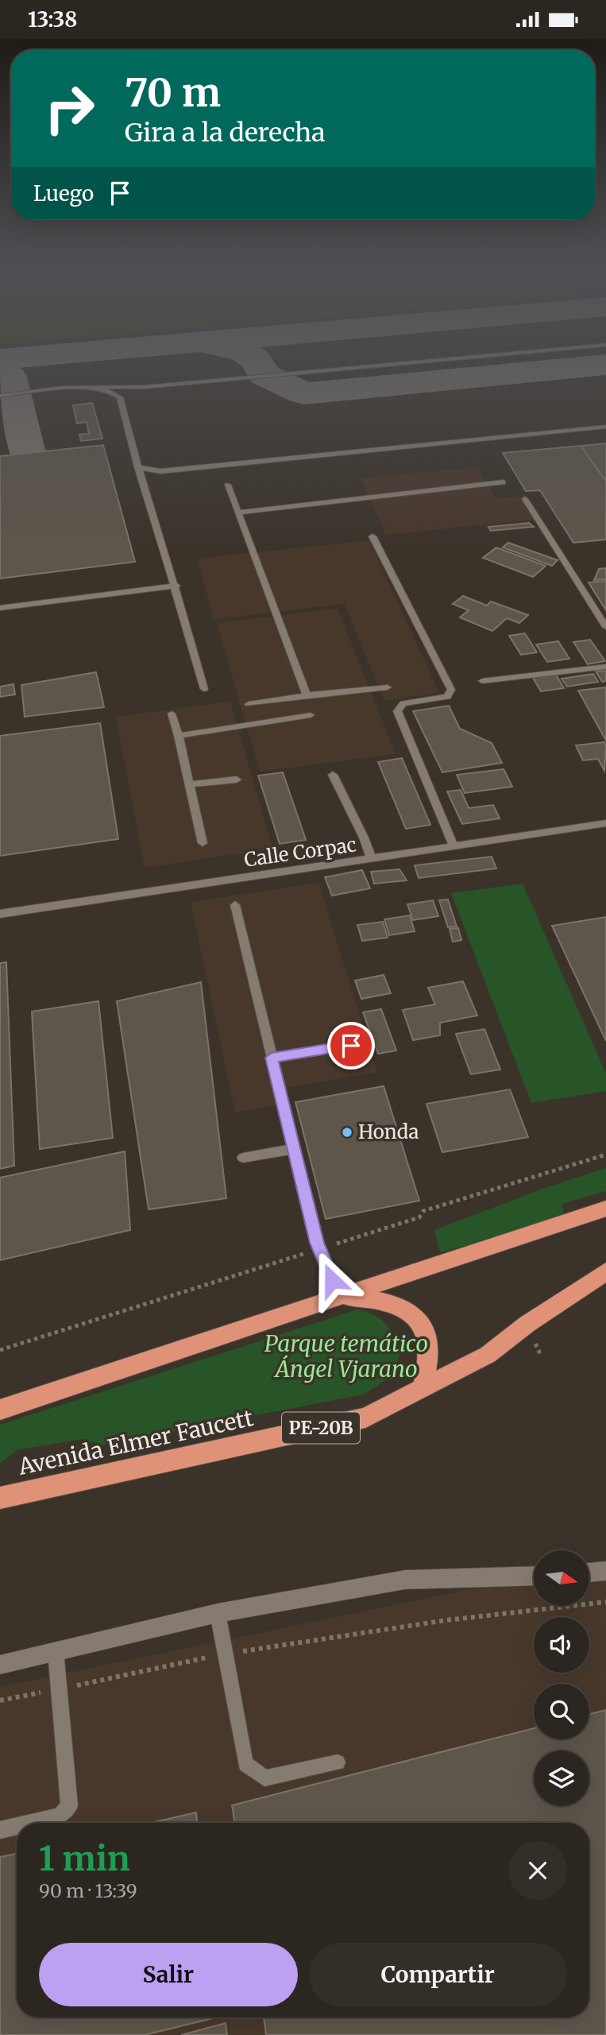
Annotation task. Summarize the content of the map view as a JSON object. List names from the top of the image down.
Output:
{
  "streets": {
    "highway": ["PE-20B", "Avenida Elmer Faucett"],
    "lane": ["Calle Corpac"]
  },
  "parks": ["Parque temático Ángel Vjarano"],
  "places": ["Honda"],
  "north": "right",
  "page": {
    "status": "13:38",
    "turn": ["70 m", "Gira a la derecha"],
    "then": "Luego",
    "heading": ["1 min", "90 m · 13:39"],
    "buttons": ["Salir", "Compartir"]
  }
}
